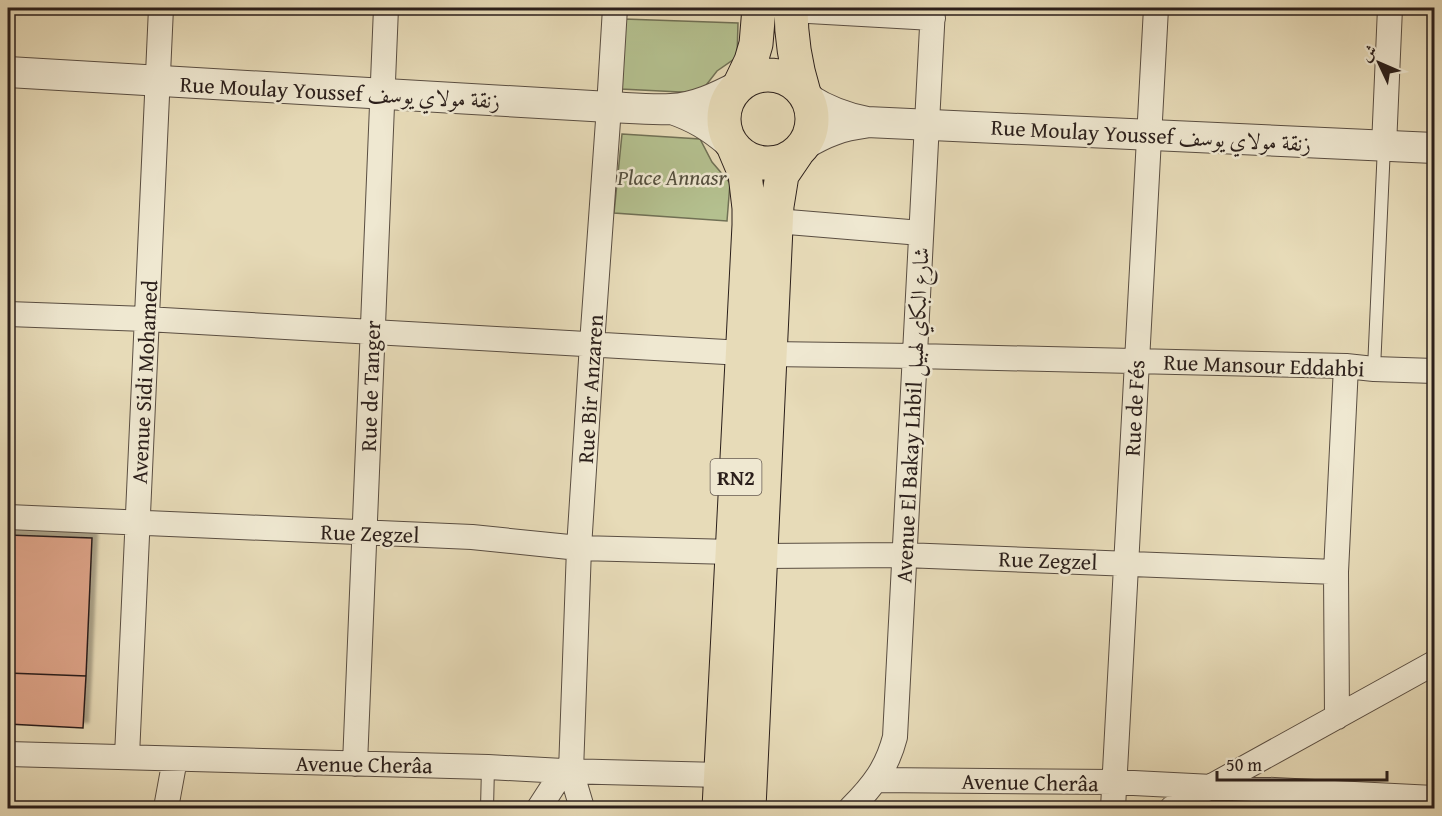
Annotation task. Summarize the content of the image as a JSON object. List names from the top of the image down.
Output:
{
  "streets": {
    "highway": ["RN2"],
    "street": [
      "Rue Moulay Youssef زنقة مولاي يوسف",
      "Rue Mansour Eddahbi",
      "Avenue Sidi Mohamed",
      "Rue de Tanger",
      "Rue Bir Anzaren",
      "Rue de Fés",
      "Avenue El Bakay Lhbil شارع البكاي لهبيل",
      "Rue Zegzel",
      "Avenue Cherâa"
    ]
  },
  "crossings": [
    ["Rue Moulay Youssef زنقة مولاي يوسف", "Avenue Sidi Mohamed"],
    ["Rue Moulay Youssef زنقة مولاي يوسف", "Rue de Tanger"],
    ["Rue Moulay Youssef زنقة مولاي يوسف", "Rue Bir Anzaren"],
    ["Rue Moulay Youssef زنقة مولاي يوسف", "Rue de Fés"],
    ["Rue Moulay Youssef زنقة مولاي يوسف", "Avenue El Bakay Lhbil شارع البكاي لهبيل"],
    ["Rue Mansour Eddahbi", "Avenue Sidi Mohamed"],
    ["Rue Mansour Eddahbi", "Rue de Tanger"],
    ["Rue Mansour Eddahbi", "Rue Bir Anzaren"],
    ["Rue Mansour Eddahbi", "Rue de Fés"],
    ["Rue Mansour Eddahbi", "Avenue El Bakay Lhbil شارع البكاي لهبيل"],
    ["Rue Mansour Eddahbi", "RN2"],
    ["Avenue Sidi Mohamed", "Rue Zegzel"],
    ["Avenue Sidi Mohamed", "Avenue Cherâa"],
    ["Rue de Tanger", "Rue Zegzel"],
    ["Rue de Tanger", "Avenue Cherâa"],
    ["Rue Bir Anzaren", "Rue Zegzel"],
    ["Rue Bir Anzaren", "Avenue Cherâa"],
    ["Rue de Fés", "Rue Zegzel"],
    ["Rue de Fés", "Avenue Cherâa"],
    ["Avenue El Bakay Lhbil شارع البكاي لهبيل", "Rue Zegzel"],
    ["Avenue El Bakay Lhbil شارع البكاي لهبيل", "Avenue Cherâa"],
    ["RN2", "Rue Zegzel"],
    ["RN2", "Avenue Cherâa"]
  ],
  "parks": ["Place Annasr"],
  "scale_bar": "50 m",
  "north": "top left"
}
